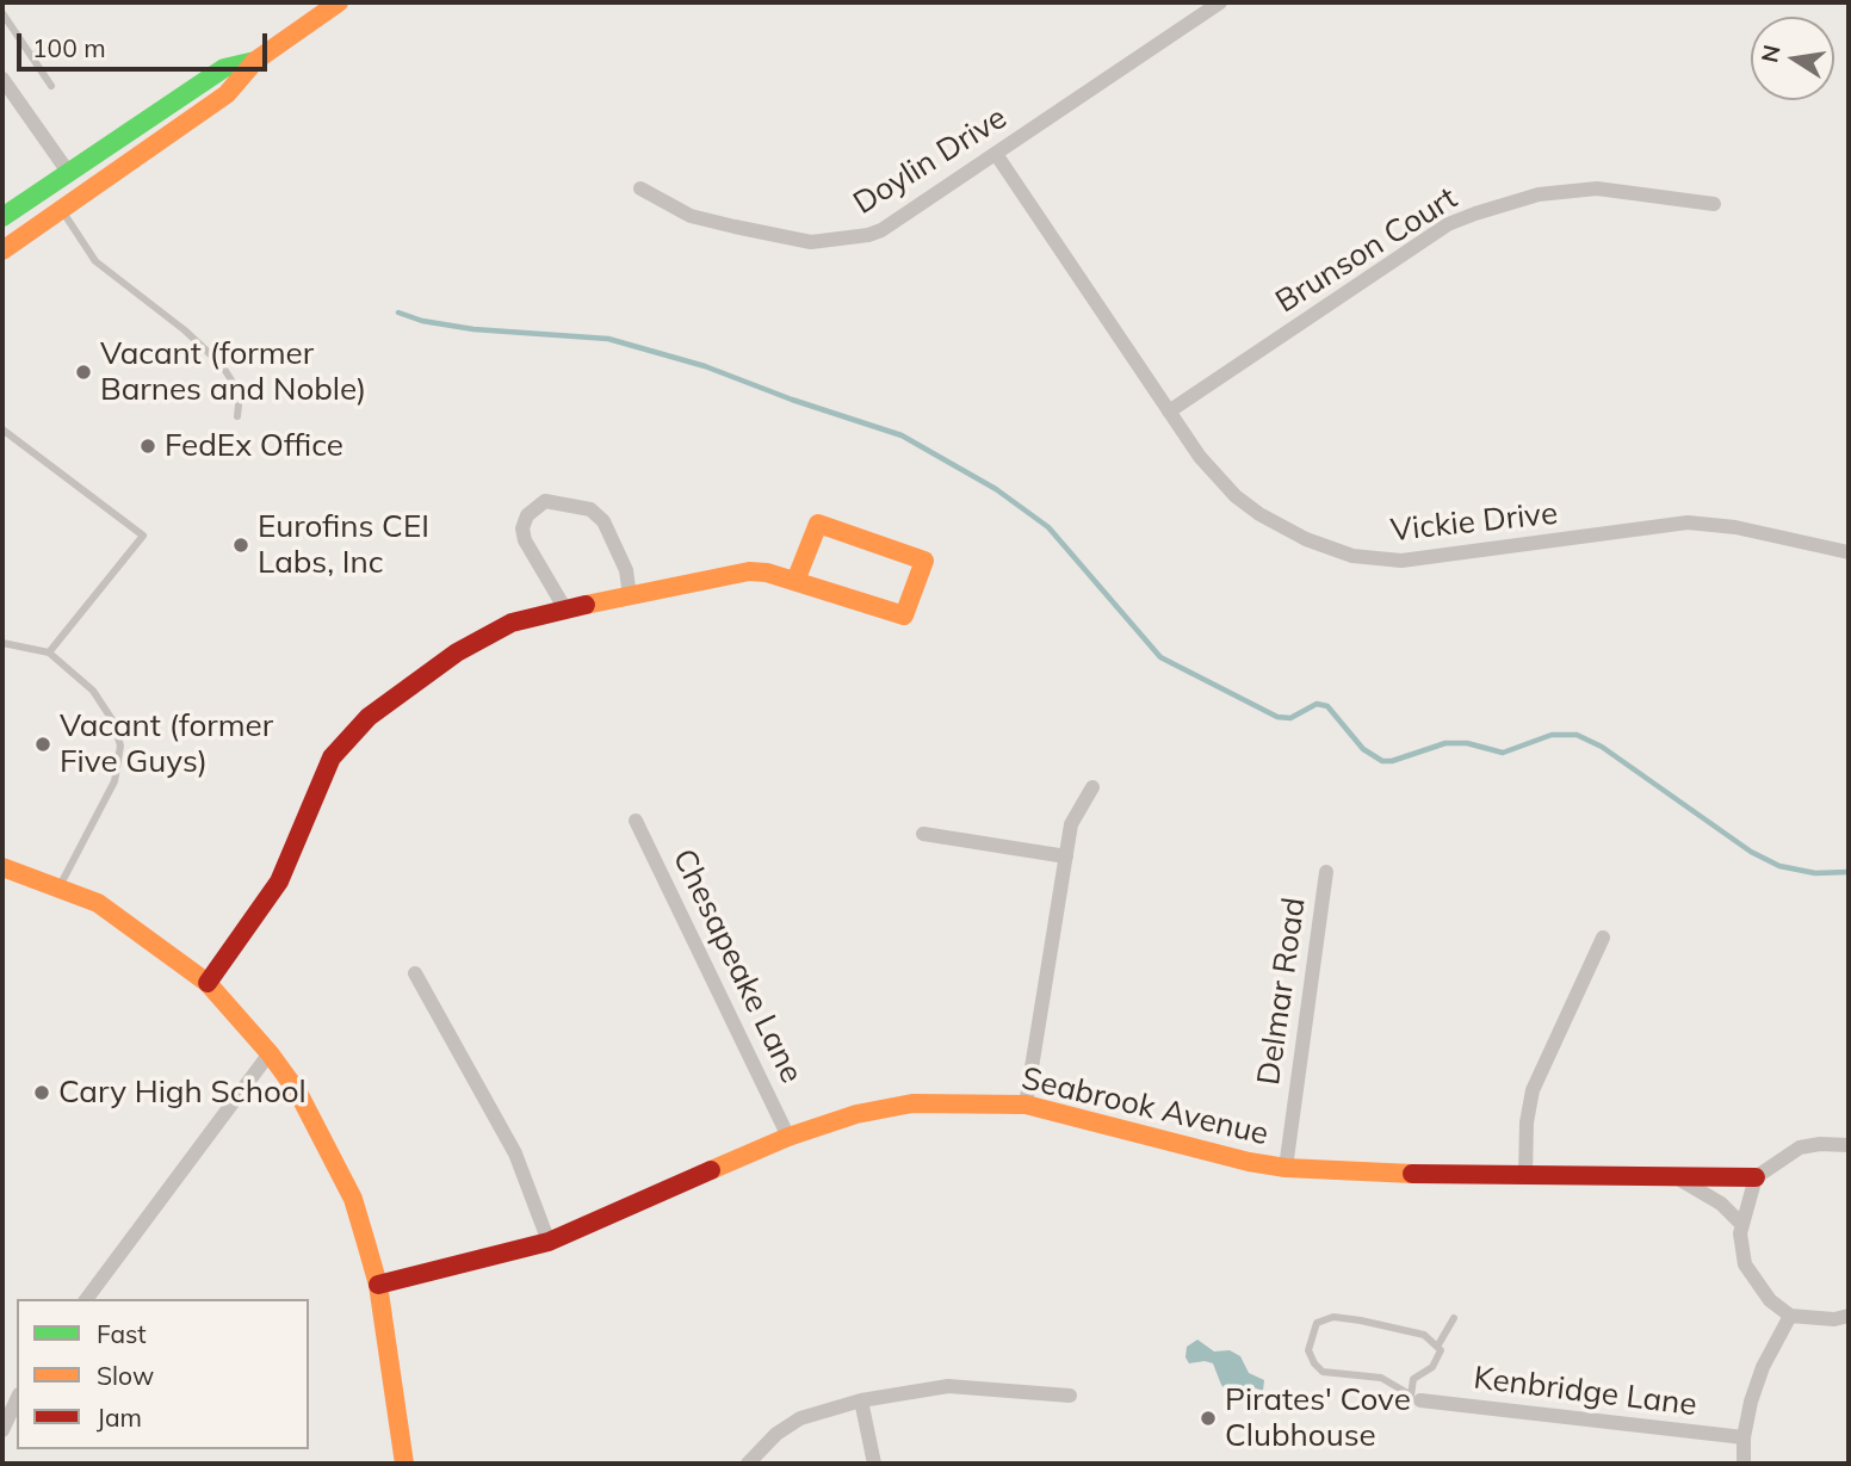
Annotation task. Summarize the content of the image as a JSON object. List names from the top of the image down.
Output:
{
  "streets": {
    "street": [
      "Doylin Drive",
      "Brunson Court",
      "Vickie Drive",
      "Chesapeake Lane",
      "Delmar Road",
      "Seabrook Avenue",
      "Kenbridge Lane"
    ]
  },
  "crossings": [
    ["Doylin Drive", "Vickie Drive"],
    ["Brunson Court", "Vickie Drive"],
    ["Chesapeake Lane", "Seabrook Avenue"],
    ["Delmar Road", "Seabrook Avenue"]
  ],
  "places": [
    "Vacant (former Barnes and Noble)",
    "FedEx Office",
    "Eurofins CEI Labs, Inc",
    "Vacant (former Five Guys)",
    "Cary High School",
    "Pirates' Cove Clubhouse"
  ],
  "legend": ["Fast", "Slow", "Jam"],
  "scale_bar": "100 m",
  "north": "left"
}
